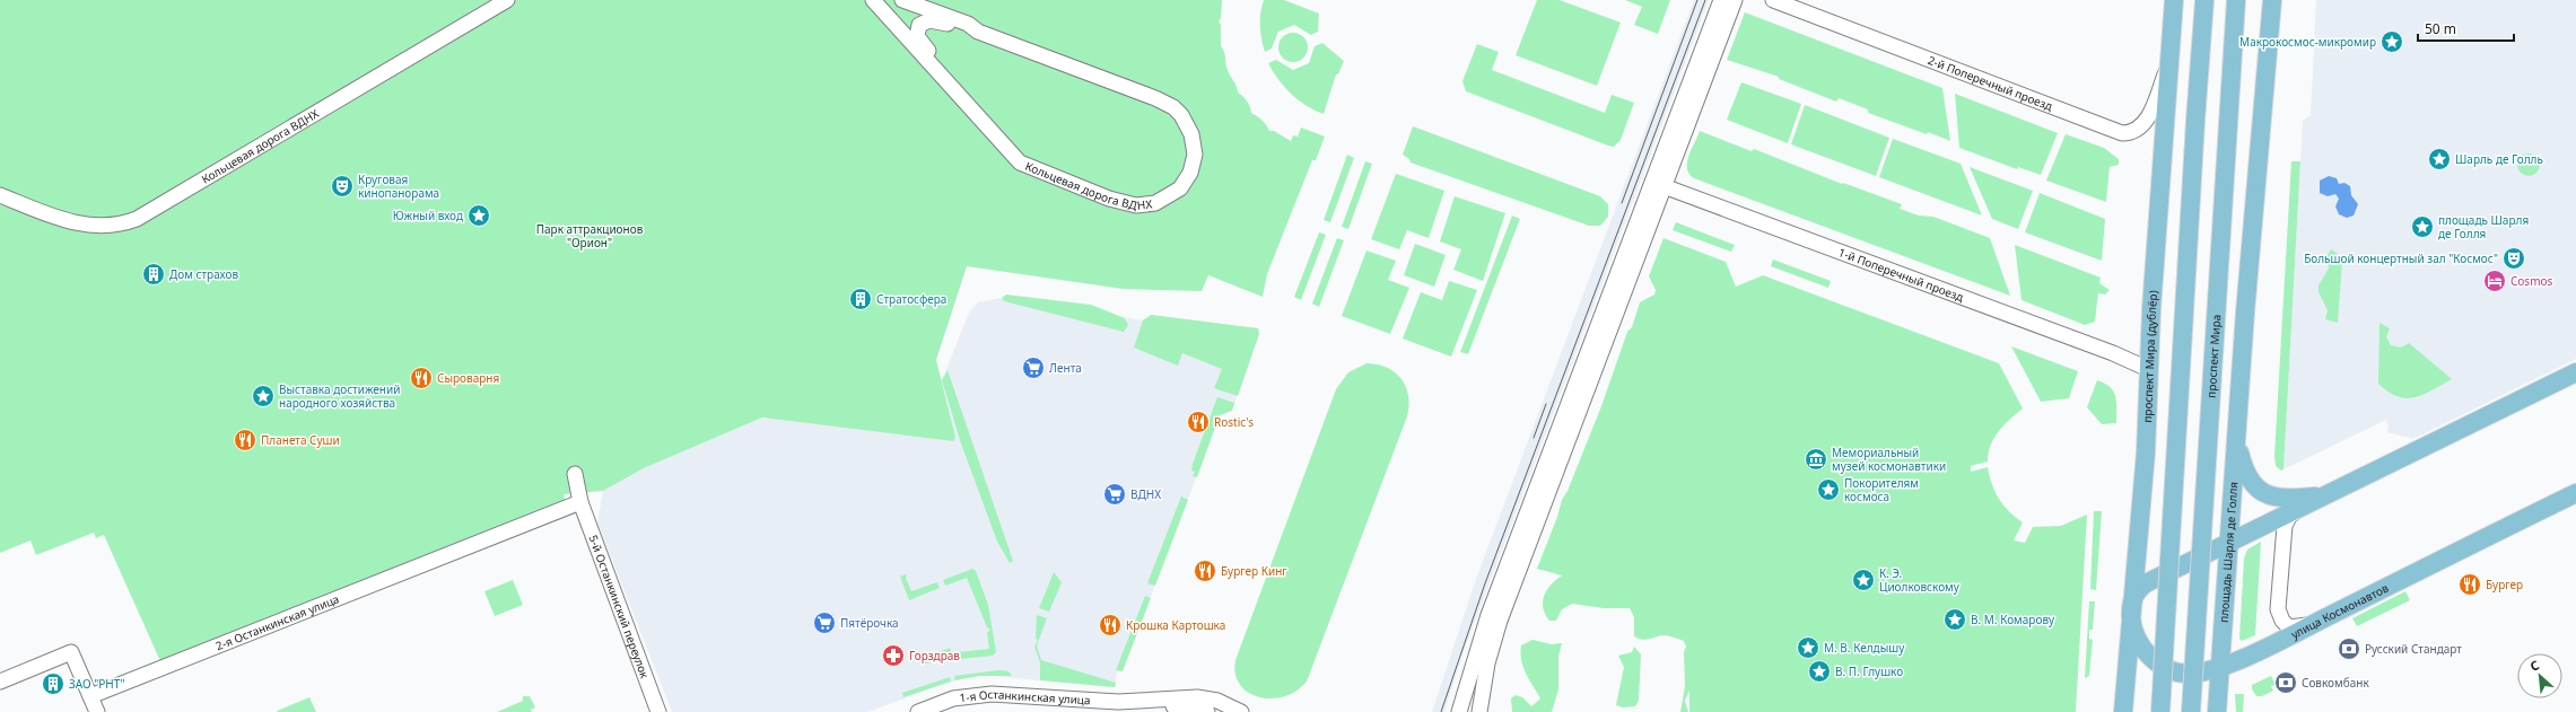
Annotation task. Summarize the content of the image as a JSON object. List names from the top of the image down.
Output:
{
  "streets": {
    "main road": [
      "проспект Мира",
      "проспект Мира (дублёр)",
      "площадь Шарля де Голля",
      "улица Космонавтов"
    ],
    "street": [
      "2-й Поперечный проезд",
      "Кольцевая дорога ВДНХ",
      "1-й Поперечный проезд",
      "5-й Останкинский переулок",
      "2-я Останкинская улица",
      "1-я Останкинская улица"
    ]
  },
  "crossings": [
    ["2-й Поперечный проезд", "проспект Мира (дублёр)"],
    ["1-й Поперечный проезд", "проспект Мира (дублёр)"],
    ["проспект Мира (дублёр)", "улица Космонавтов"],
    ["площадь Шарля де Голля", "улица Космонавтов"],
    ["5-й Останкинский переулок", "2-я Останкинская улица"]
  ],
  "parks": ["Парк аттракционов \"Орион\""],
  "places": {
    "place": [
      "Макрокосмос-микромир",
      "Шарль де Голль",
      "Южный вход",
      "площадь Шарля де Голля",
      "Выставка достижений народного хозяйства",
      "Покорителям космоса",
      "К. Э. Циолковскому",
      "В. М. Комарову",
      "М. В. Келдышу",
      "В. П. Глушко"
    ],
    "theatre": ["Круговая кинопанорама", "Большой концертный зал \"Космос\""],
    "building": ["Дом страхов", "Стратосфера", "ЗАО \"РНТ\""],
    "hotel": ["Cosmos"],
    "supermarket": ["Лента", "ВДНХ", "Пятёрочка"],
    "restaurant": [
      "Сыроварня",
      "Rostic's",
      "Планета Суши",
      "Бургер Кинг",
      "Бургер",
      "Крошка Картошка"
    ],
    "museum": ["Мемориальный музей космонавтики"],
    "bank": ["Русский Стандарт", "Совкомбанк"],
    "pharmacy": ["Горздрав"]
  },
  "scale_bar": "50 m",
  "north": "top left"
}
